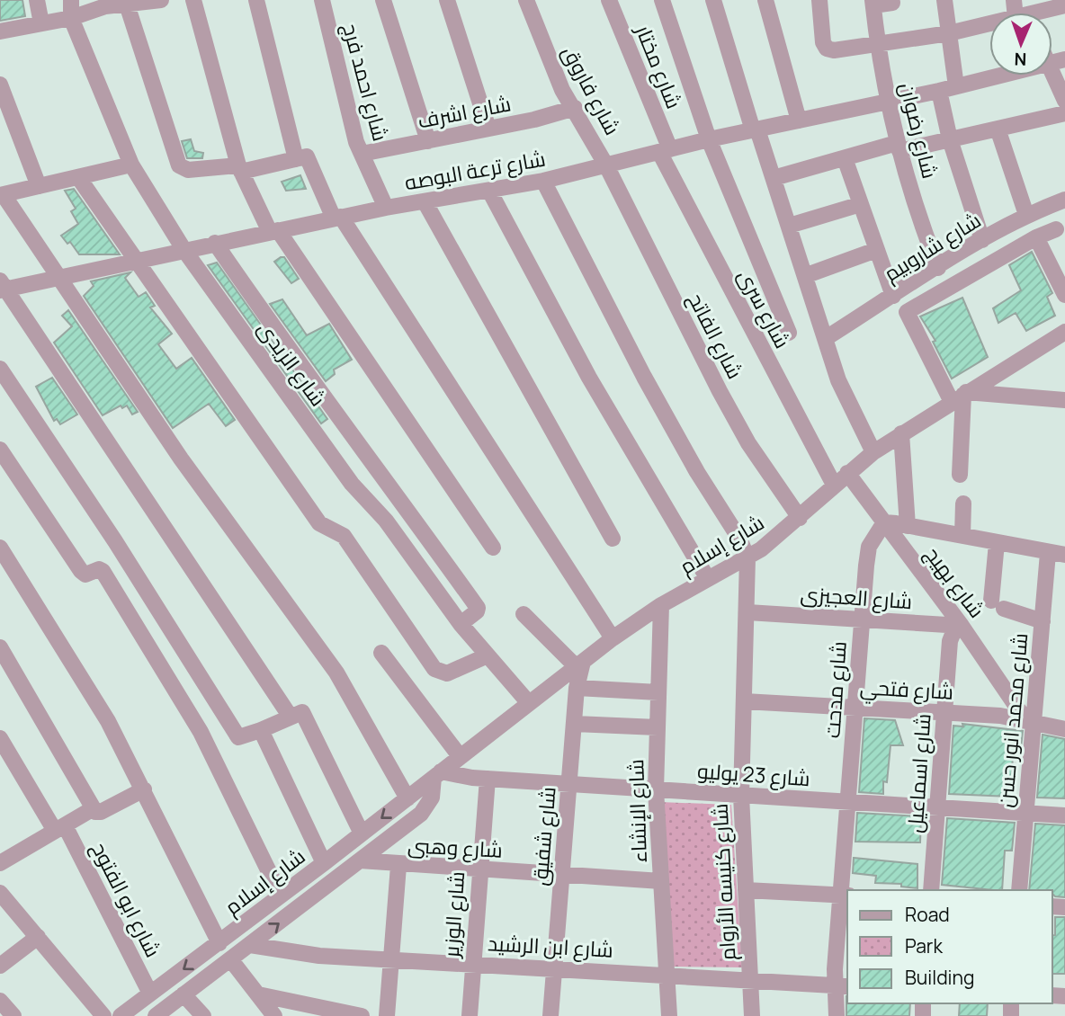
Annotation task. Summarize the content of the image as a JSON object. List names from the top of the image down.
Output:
{
  "streets": {
    "street": [
      "شارع مختار",
      "شارع احمد فرج",
      "شارع فاروق",
      "شارع اشرف",
      "شارع رضوان",
      "شارع ترعة البوصه",
      "شارع شاروبيم",
      "شارع سرى",
      "شارع الفاتح",
      "شارع الزيدى",
      "شارع إسلام",
      "شارع بهيج",
      "شارع العجيزى",
      "شارع فتحي",
      "شارع مدحت",
      "شارع محمد انور حسن",
      "شارع اسماعيل",
      "شارع 23 يوليو",
      "شارع الإنشاء",
      "شارع شفيق",
      "شارع وهبى",
      "شارع كنيسه الأروام",
      "شارع ابو الفتوح",
      "شارع الوزير",
      "شارع ابن الرشيد"
    ]
  },
  "crossings": [
    ["شارع مختار", "شارع ترعة البوصه"],
    ["شارع مختار", "شارع سرى"],
    ["شارع احمد فرج", "شارع اشرف"],
    ["شارع احمد فرج", "شارع ترعة البوصه"],
    ["شارع فاروق", "شارع اشرف"],
    ["شارع فاروق", "شارع ترعة البوصه"],
    ["شارع فاروق", "شارع الفاتح"],
    ["شارع رضوان", "شارع ترعة البوصه"],
    ["شارع رضوان", "شارع شاروبيم"],
    ["شارع ترعة البوصه", "شارع سرى"],
    ["شارع ترعة البوصه", "شارع الفاتح"],
    ["شارع ترعة البوصه", "شارع الزيدى"],
    ["شارع سرى", "شارع إسلام"],
    ["شارع الفاتح", "شارع إسلام"],
    ["شارع الزيدى", "شارع إسلام"],
    ["شارع إسلام", "شارع بهيج"],
    ["شارع إسلام", "شارع 23 يوليو"],
    ["شارع إسلام", "شارع الإنشاء"],
    ["شارع إسلام", "شارع شفيق"],
    ["شارع إسلام", "شارع وهبى"],
    ["شارع إسلام", "شارع كنيسه الأروام"],
    ["شارع إسلام", "شارع ابو الفتوح"],
    ["شارع إسلام", "شارع ابن الرشيد"],
    ["شارع بهيج", "شارع العجيزى"],
    ["شارع بهيج", "شارع فتحي"],
    ["شارع بهيج", "شارع مدحت"],
    ["شارع بهيج", "شارع محمد انور حسن"],
    ["شارع بهيج", "شارع اسماعيل"],
    ["شارع العجيزى", "شارع مدحت"],
    ["شارع العجيزى", "شارع اسماعيل"],
    ["شارع العجيزى", "شارع كنيسه الأروام"],
    ["شارع فتحي", "شارع مدحت"],
    ["شارع فتحي", "شارع محمد انور حسن"],
    ["شارع فتحي", "شارع اسماعيل"],
    ["شارع فتحي", "شارع كنيسه الأروام"],
    ["شارع مدحت", "شارع 23 يوليو"],
    ["شارع مدحت", "شارع ابن الرشيد"],
    ["شارع محمد انور حسن", "شارع 23 يوليو"],
    ["شارع اسماعيل", "شارع 23 يوليو"],
    ["شارع 23 يوليو", "شارع الإنشاء"],
    ["شارع 23 يوليو", "شارع شفيق"],
    ["شارع 23 يوليو", "شارع كنيسه الأروام"],
    ["شارع 23 يوليو", "شارع الوزير"],
    ["شارع الإنشاء", "شارع وهبى"],
    ["شارع الإنشاء", "شارع ابن الرشيد"],
    ["شارع شفيق", "شارع وهبى"],
    ["شارع شفيق", "شارع ابن الرشيد"],
    ["شارع وهبى", "شارع الوزير"],
    ["شارع كنيسه الأروام", "شارع ابن الرشيد"],
    ["شارع الوزير", "شارع ابن الرشيد"]
  ],
  "legend": ["Road", "Park", "Building"],
  "north": "bottom"
}
